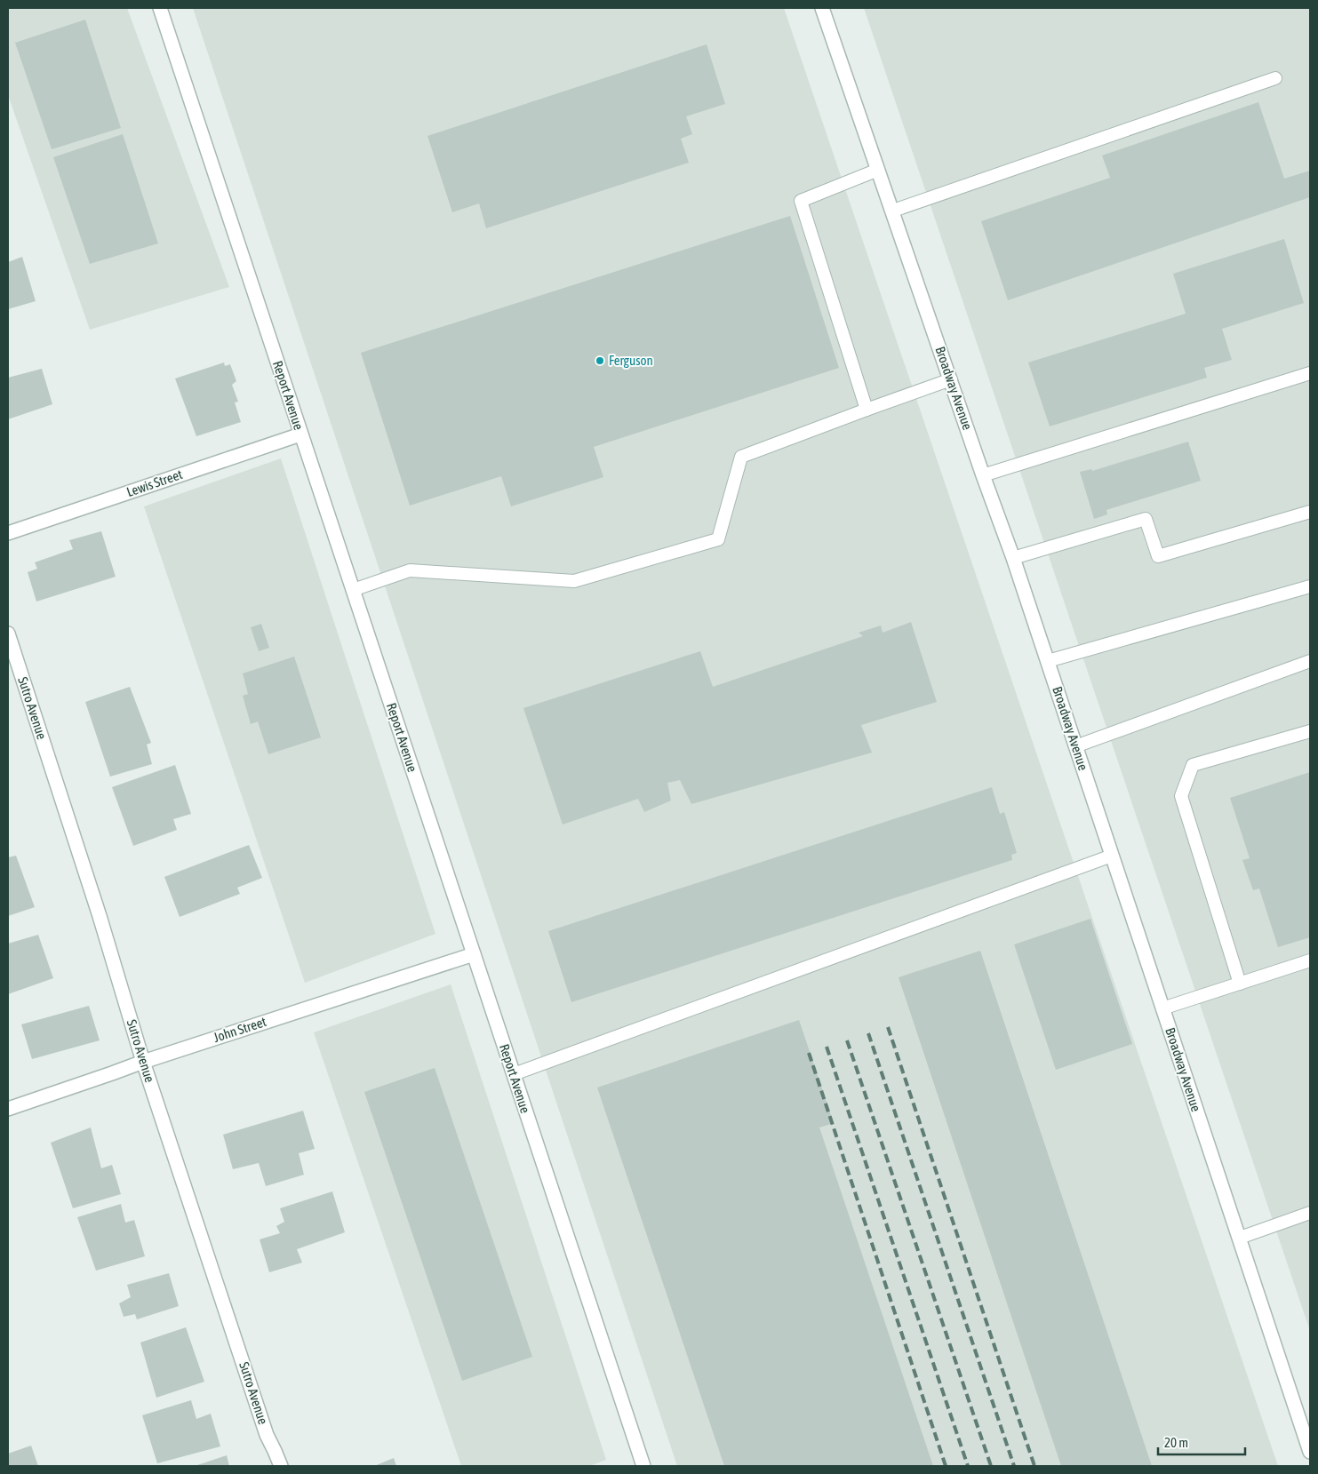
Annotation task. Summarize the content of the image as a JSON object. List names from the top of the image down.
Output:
{
  "streets": {
    "street": [
      "Broadway Avenue",
      "Report Avenue",
      "Lewis Street",
      "Sutro Avenue",
      "John Street"
    ]
  },
  "crossings": [
    ["Report Avenue", "Lewis Street"],
    ["Report Avenue", "John Street"],
    ["Sutro Avenue", "John Street"]
  ],
  "places": ["Ferguson"],
  "scale_bar": "20 m"
}
